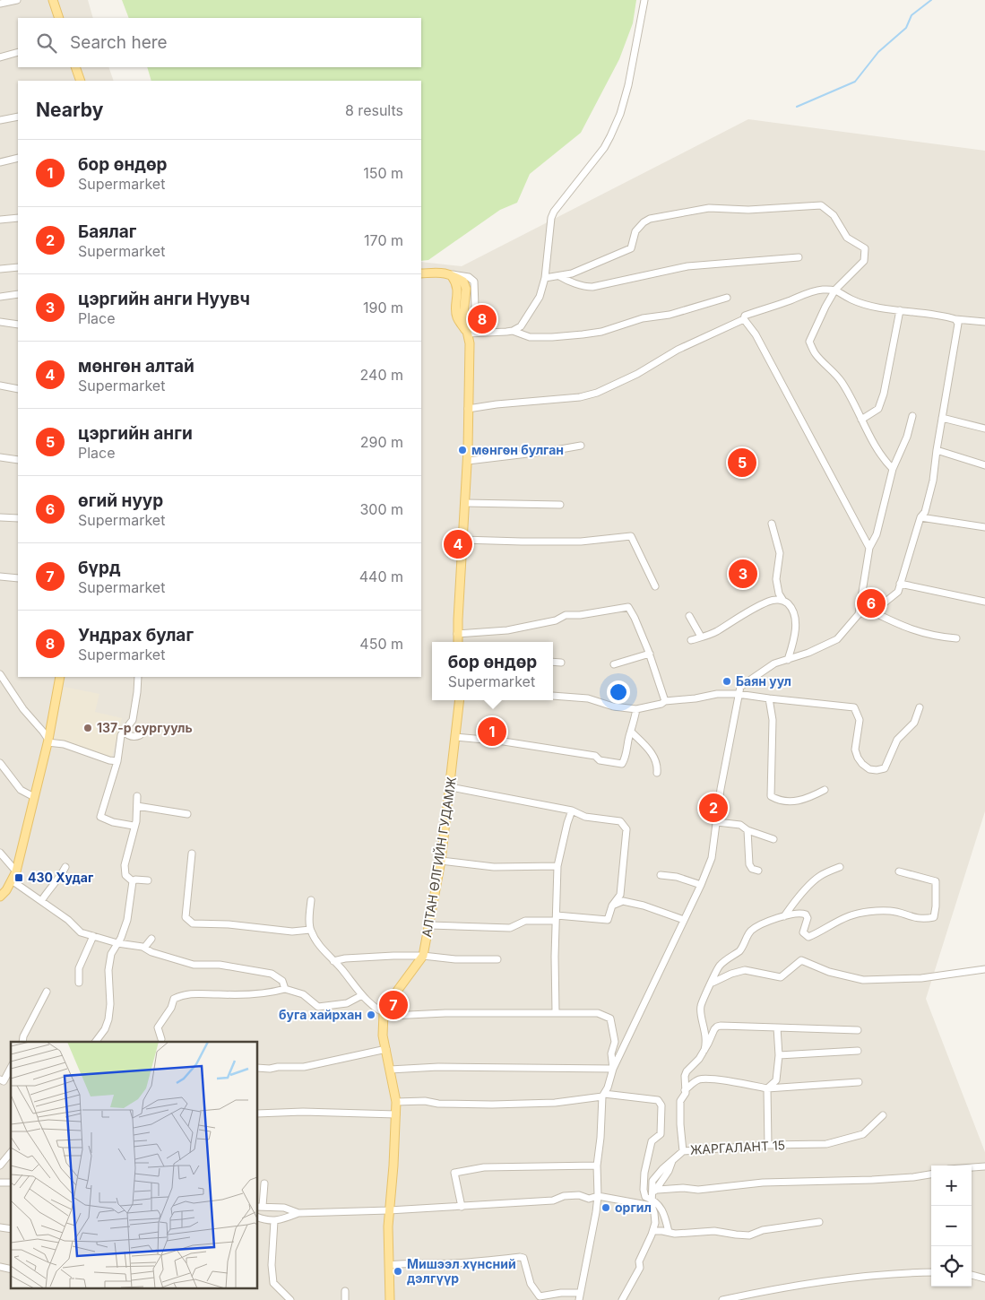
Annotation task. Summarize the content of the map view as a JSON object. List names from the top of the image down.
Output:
{
  "streets": {
    "main road": ["АЛТАН ӨЛГИЙН ГУДАМЖ"],
    "street": ["ЖАРГАЛАНТ 15"]
  },
  "places": {
    "other": [
      "мөнгөн булган",
      "Баян уул",
      "137-р сургууль",
      "буга хайрхан",
      "оргил",
      "Мишээл хүнсний дэлгүүр"
    ],
    "transit": ["430 Худаг"]
  },
  "page": {
    "search": "Search here",
    "heading": ["Nearby", "8 results"],
    "list": [
      {
        "mark": "1",
        "name": "бор өндөр",
        "note": "Supermarket",
        "value": "150 m"
      },
      {
        "mark": "2",
        "name": "Баялаг",
        "note": "Supermarket",
        "value": "170 m"
      },
      {
        "mark": "3",
        "name": "цэргийн анги Нуувч",
        "note": "Place",
        "value": "190 m"
      },
      {
        "mark": "4",
        "name": "мөнгөн алтай",
        "note": "Supermarket",
        "value": "240 m"
      },
      {
        "mark": "5",
        "name": "цэргийн анги",
        "note": "Place",
        "value": "290 m"
      },
      {
        "mark": "6",
        "name": "өгий нуур",
        "note": "Supermarket",
        "value": "300 m"
      },
      {
        "mark": "7",
        "name": "бүрд",
        "note": "Supermarket",
        "value": "440 m"
      },
      {
        "mark": "8",
        "name": "Ундрах булаг",
        "note": "Supermarket",
        "value": "450 m"
      }
    ],
    "pins": [
      "8",
      "5",
      "4",
      "3",
      "6",
      "1",
      "2",
      "7"
    ],
    "popup": ["бор өндөр", "Supermarket"],
    "map_buttons": ["+", "−"]
  }
}
